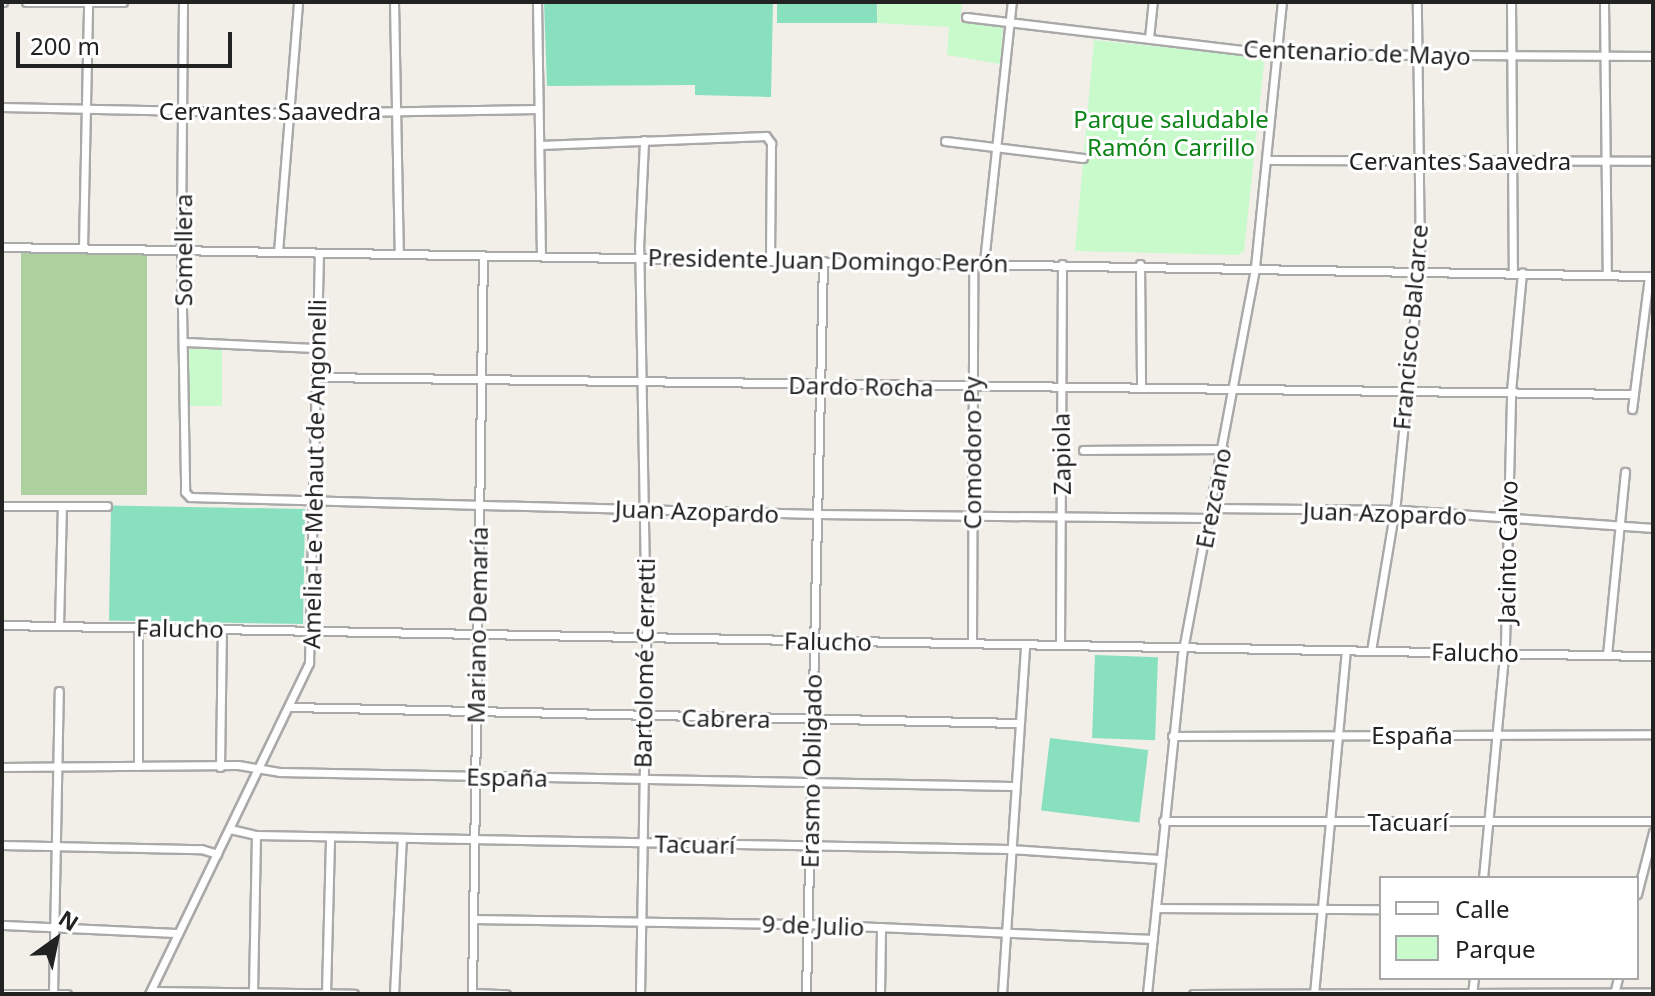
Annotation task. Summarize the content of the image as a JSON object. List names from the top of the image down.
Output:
{
  "streets": {
    "street": [
      "Centenario de Mayo",
      "Cervantes Saavedra",
      "Somellera",
      "Presidente Juan Domingo Perón",
      "Francisco Balcarce",
      "Dardo Rocha",
      "Comodoro Py",
      "Zapiola",
      "Amelia Le Mehaut de Angonelli",
      "Erezcano",
      "Juan Azopardo",
      "Jacinto Calvo",
      "Mariano Demaría",
      "Falucho",
      "Bartolomé Cerretti",
      "Cabrera",
      "España",
      "Erasmo Obligado",
      "Tacuarí",
      "9 de Julio"
    ]
  },
  "crossings": [
    ["Centenario de Mayo", "Francisco Balcarce"],
    ["Centenario de Mayo", "Erezcano"],
    ["Centenario de Mayo", "Jacinto Calvo"],
    ["Cervantes Saavedra", "Somellera"],
    ["Cervantes Saavedra", "Francisco Balcarce"],
    ["Cervantes Saavedra", "Erezcano"],
    ["Cervantes Saavedra", "Jacinto Calvo"],
    ["Somellera", "Presidente Juan Domingo Perón"],
    ["Somellera", "Juan Azopardo"],
    ["Presidente Juan Domingo Perón", "Francisco Balcarce"],
    ["Presidente Juan Domingo Perón", "Comodoro Py"],
    ["Presidente Juan Domingo Perón", "Zapiola"],
    ["Presidente Juan Domingo Perón", "Amelia Le Mehaut de Angonelli"],
    ["Presidente Juan Domingo Perón", "Erezcano"],
    ["Presidente Juan Domingo Perón", "Jacinto Calvo"],
    ["Presidente Juan Domingo Perón", "Mariano Demaría"],
    ["Presidente Juan Domingo Perón", "Bartolomé Cerretti"],
    ["Presidente Juan Domingo Perón", "Erasmo Obligado"],
    ["Francisco Balcarce", "Dardo Rocha"],
    ["Francisco Balcarce", "Juan Azopardo"],
    ["Francisco Balcarce", "Falucho"],
    ["Dardo Rocha", "Comodoro Py"],
    ["Dardo Rocha", "Zapiola"],
    ["Dardo Rocha", "Amelia Le Mehaut de Angonelli"],
    ["Dardo Rocha", "Erezcano"],
    ["Dardo Rocha", "Jacinto Calvo"],
    ["Dardo Rocha", "Mariano Demaría"],
    ["Dardo Rocha", "Bartolomé Cerretti"],
    ["Dardo Rocha", "Erasmo Obligado"],
    ["Comodoro Py", "Juan Azopardo"],
    ["Comodoro Py", "Falucho"],
    ["Zapiola", "Juan Azopardo"],
    ["Zapiola", "Falucho"],
    ["Amelia Le Mehaut de Angonelli", "Juan Azopardo"],
    ["Amelia Le Mehaut de Angonelli", "Falucho"],
    ["Amelia Le Mehaut de Angonelli", "Cabrera"],
    ["Amelia Le Mehaut de Angonelli", "España"],
    ["Amelia Le Mehaut de Angonelli", "Tacuarí"],
    ["Erezcano", "Juan Azopardo"],
    ["Erezcano", "Falucho"],
    ["Erezcano", "España"],
    ["Erezcano", "Tacuarí"],
    ["Erezcano", "9 de Julio"],
    ["Juan Azopardo", "Jacinto Calvo"],
    ["Juan Azopardo", "Mariano Demaría"],
    ["Juan Azopardo", "Bartolomé Cerretti"],
    ["Juan Azopardo", "Erasmo Obligado"],
    ["Jacinto Calvo", "Falucho"],
    ["Jacinto Calvo", "España"],
    ["Jacinto Calvo", "Tacuarí"],
    ["Mariano Demaría", "Falucho"],
    ["Mariano Demaría", "Cabrera"],
    ["Mariano Demaría", "España"],
    ["Mariano Demaría", "Tacuarí"],
    ["Mariano Demaría", "9 de Julio"],
    ["Falucho", "Bartolomé Cerretti"],
    ["Falucho", "Erasmo Obligado"],
    ["Bartolomé Cerretti", "Cabrera"],
    ["Bartolomé Cerretti", "España"],
    ["Bartolomé Cerretti", "Tacuarí"],
    ["Bartolomé Cerretti", "9 de Julio"],
    ["Cabrera", "Erasmo Obligado"],
    ["España", "Erasmo Obligado"],
    ["Erasmo Obligado", "Tacuarí"],
    ["Erasmo Obligado", "9 de Julio"]
  ],
  "parks": ["Parque saludable Ramón Carrillo"],
  "legend": ["Calle", "Parque"],
  "scale_bar": "200 m",
  "north": "top right"
}
